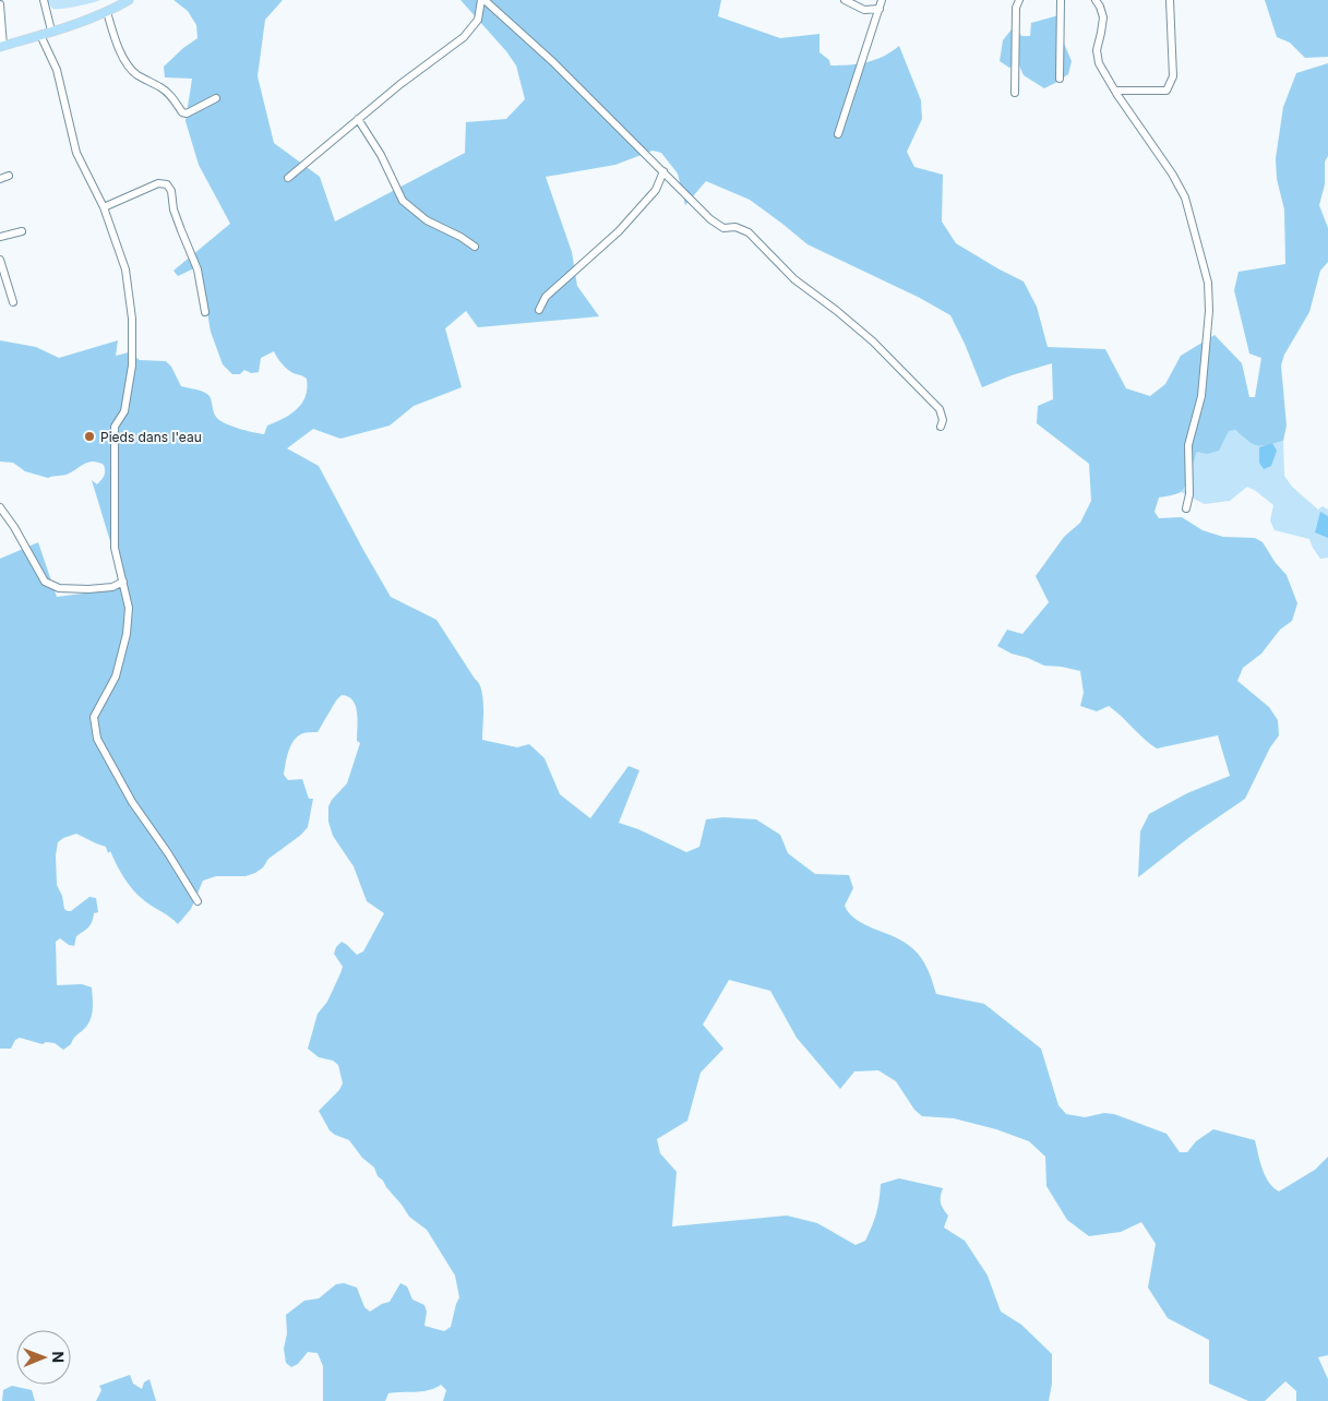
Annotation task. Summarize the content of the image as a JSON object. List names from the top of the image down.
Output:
{
  "places": ["Pieds dans l'eau"],
  "north": "right"
}
